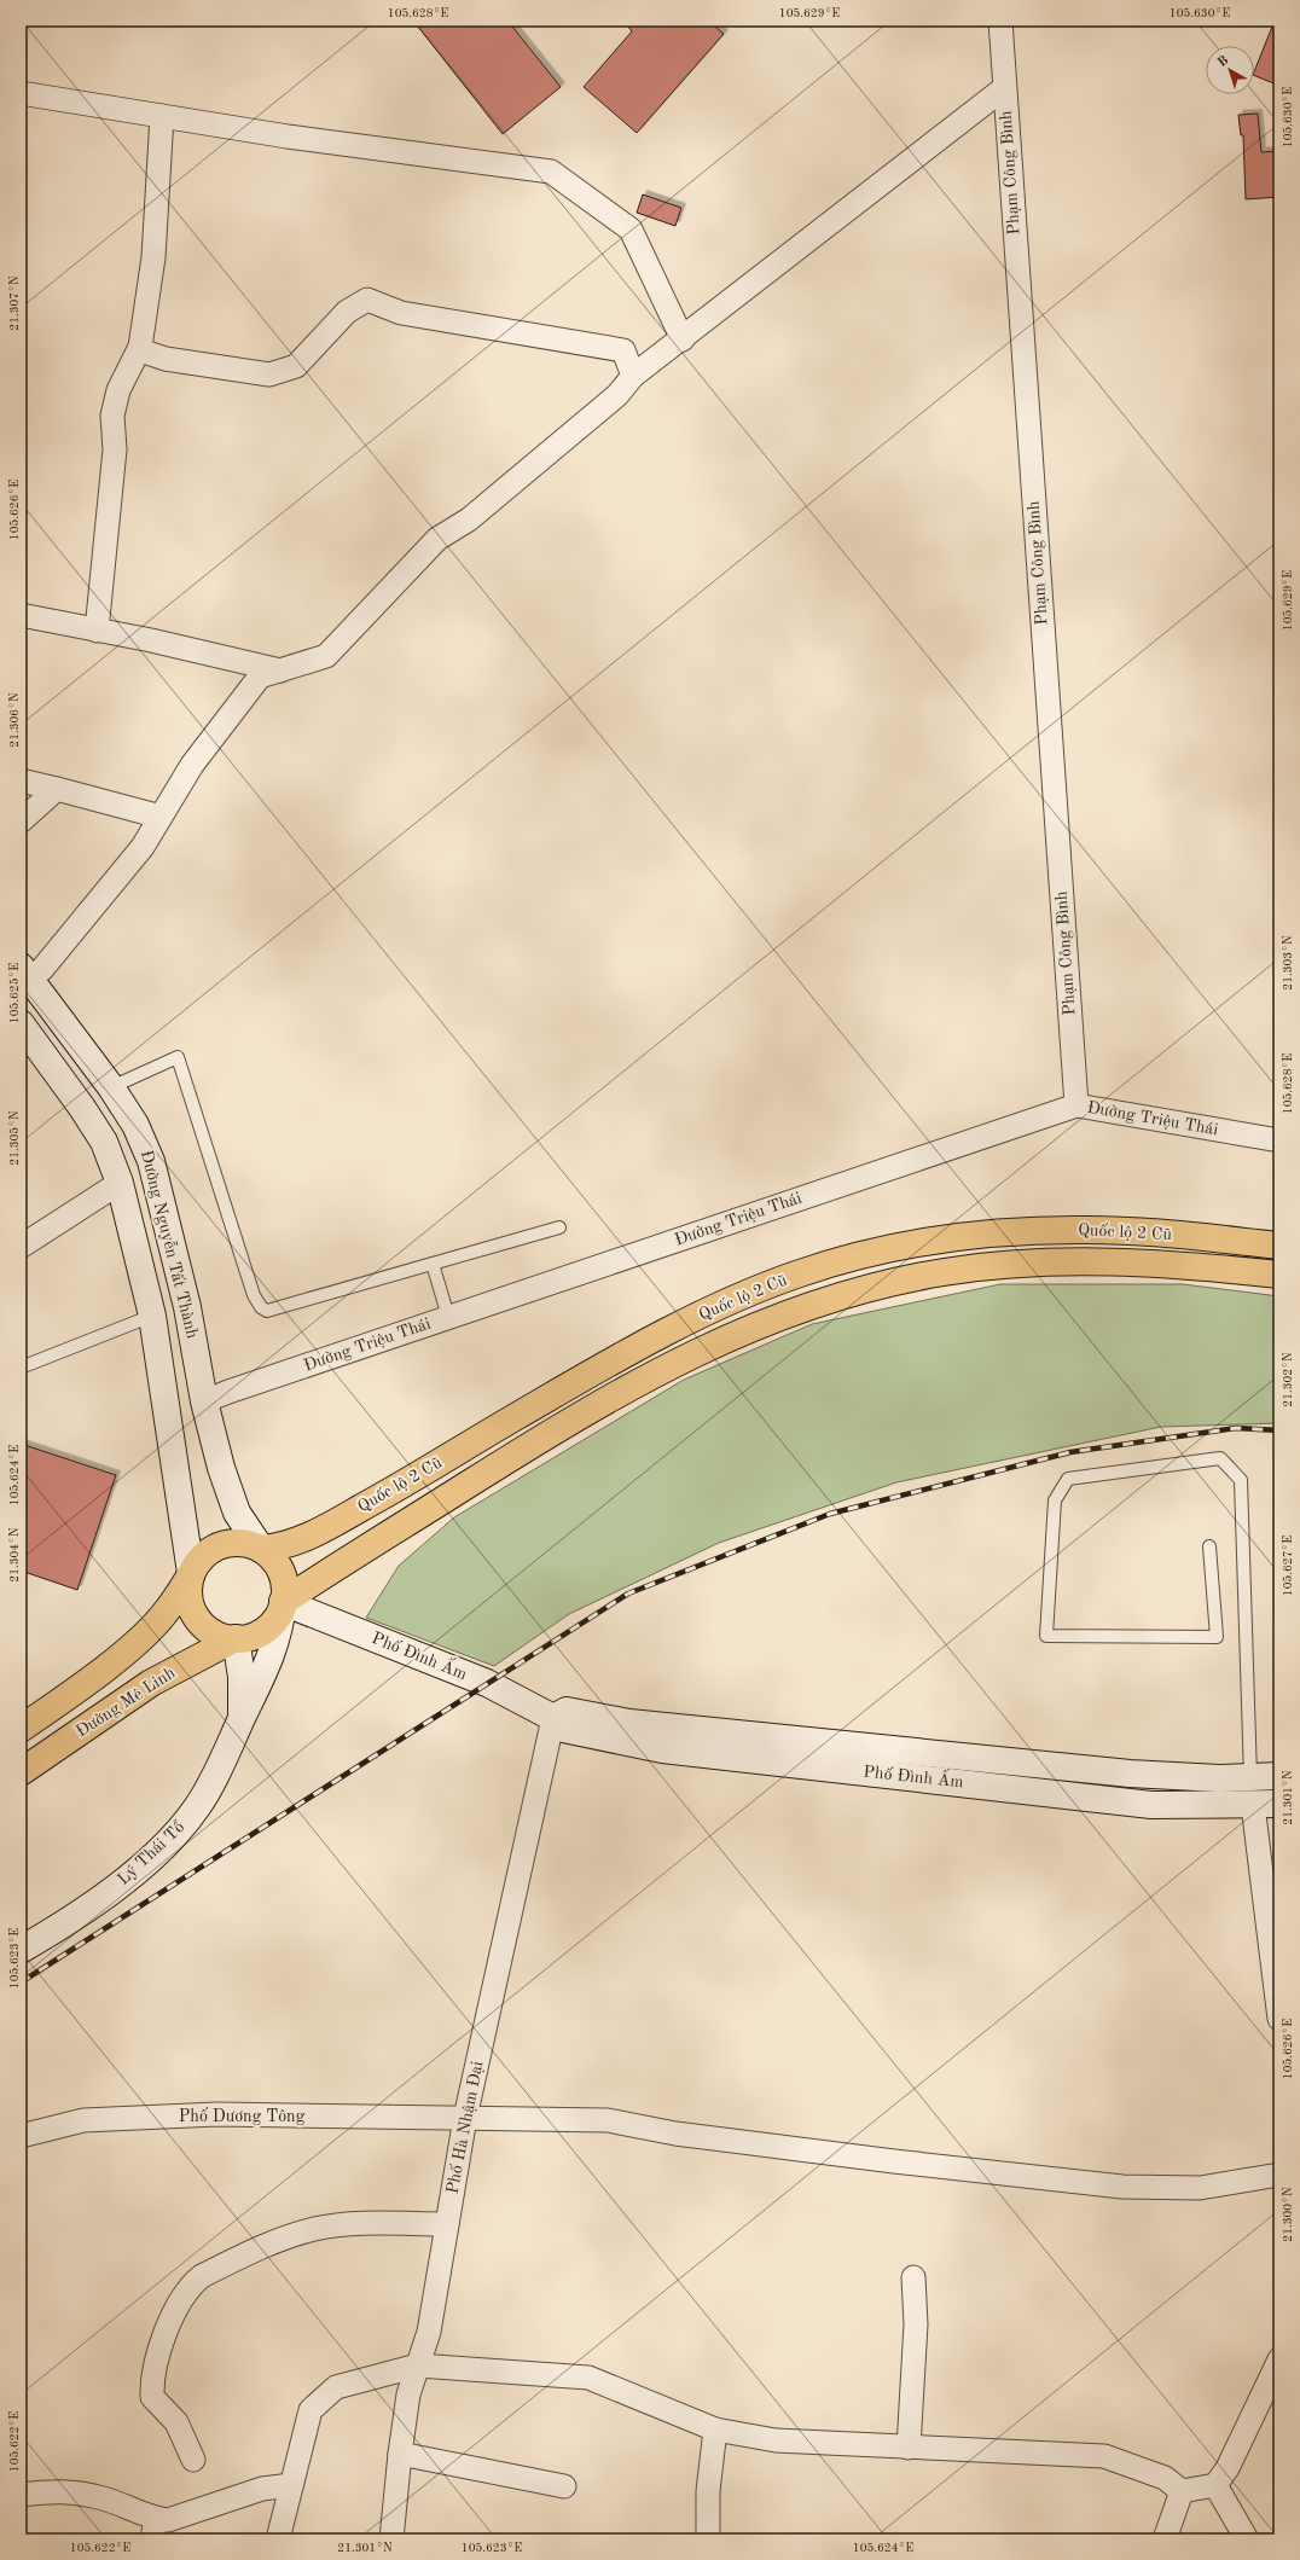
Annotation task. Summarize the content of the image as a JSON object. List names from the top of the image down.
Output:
{
  "streets": {
    "main road": ["Quốc lộ 2 Cũ", "Đường Mê Linh"],
    "street": [
      "Phạm Công Bình",
      "Đường Triệu Thái",
      "Đường Nguyễn Tất Thành",
      "Phố Đình Ấm",
      "Lý Thái Tổ",
      "Phố Dương Tông",
      "Phố Hà Nhậm Đại"
    ]
  },
  "crossings": [
    ["Phạm Công Bình", "Đường Triệu Thái"],
    ["Đường Triệu Thái", "Đường Nguyễn Tất Thành"],
    ["Quốc lộ 2 Cũ", "Đường Nguyễn Tất Thành"],
    ["Quốc lộ 2 Cũ", "Phố Đình Ấm"],
    ["Quốc lộ 2 Cũ", "Đường Mê Linh"],
    ["Quốc lộ 2 Cũ", "Lý Thái Tổ"],
    ["Đường Nguyễn Tất Thành", "Phố Đình Ấm"],
    ["Đường Nguyễn Tất Thành", "Đường Mê Linh"],
    ["Đường Nguyễn Tất Thành", "Lý Thái Tổ"],
    ["Phố Đình Ấm", "Đường Mê Linh"],
    ["Phố Đình Ấm", "Lý Thái Tổ"],
    ["Phố Đình Ấm", "Phố Hà Nhậm Đại"],
    ["Đường Mê Linh", "Lý Thái Tổ"],
    ["Phố Dương Tông", "Phố Hà Nhậm Đại"]
  ],
  "north": "top left",
  "coordinates": [
    "105.628°E",
    "105.629°E",
    "105.630°E",
    "21.307°N",
    "105.626°E",
    "21.306°N",
    "21.303°N",
    "105.625°E",
    "21.305°N",
    "21.302°N",
    "105.624°E",
    "21.304°N",
    "105.627°E",
    "21.301°N",
    "105.623°E",
    "21.300°N",
    "105.622°E"
  ]
}
